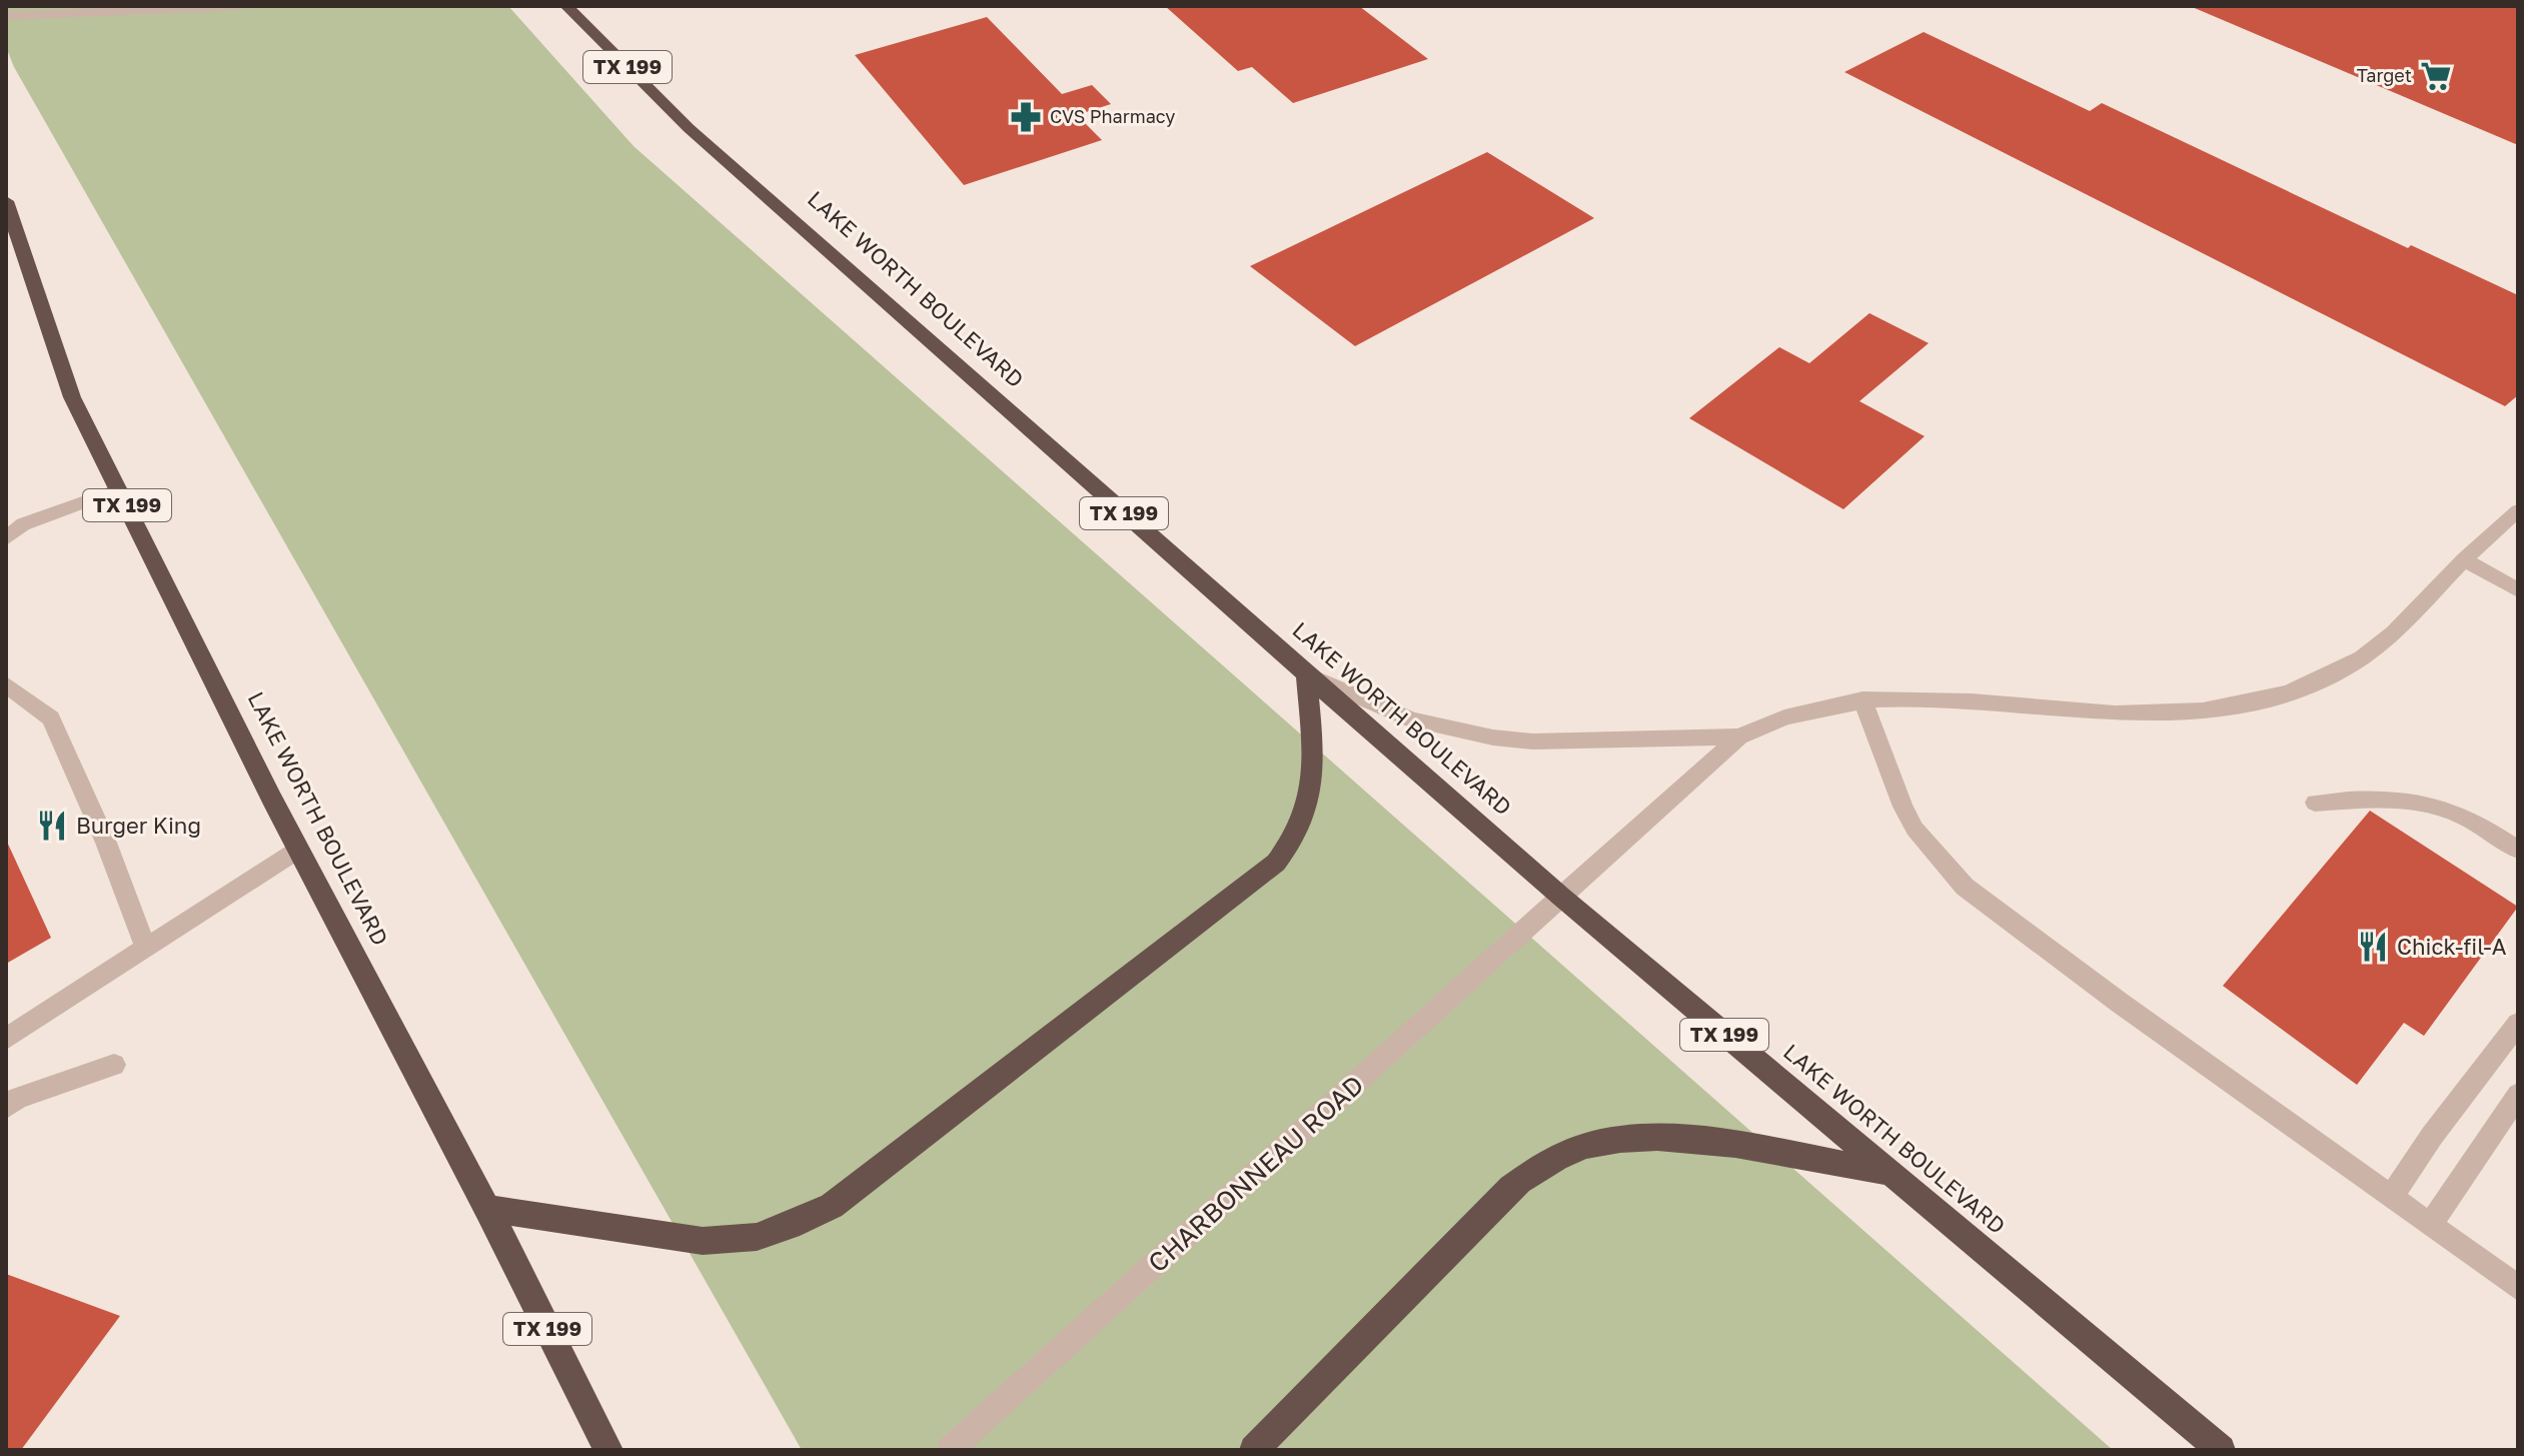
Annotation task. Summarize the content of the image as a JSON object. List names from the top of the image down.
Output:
{
  "streets": {
    "highway": ["TX 199", "LAKE WORTH BOULEVARD"],
    "street": ["CHARBONNEAU ROAD"]
  },
  "crossings": [
    ["LAKE WORTH BOULEVARD", "CHARBONNEAU ROAD"]
  ],
  "places": {
    "supermarket": ["Target"],
    "pharmacy": ["CVS Pharmacy"],
    "restaurant": ["Burger King", "Chick-fil-A"]
  }
}
